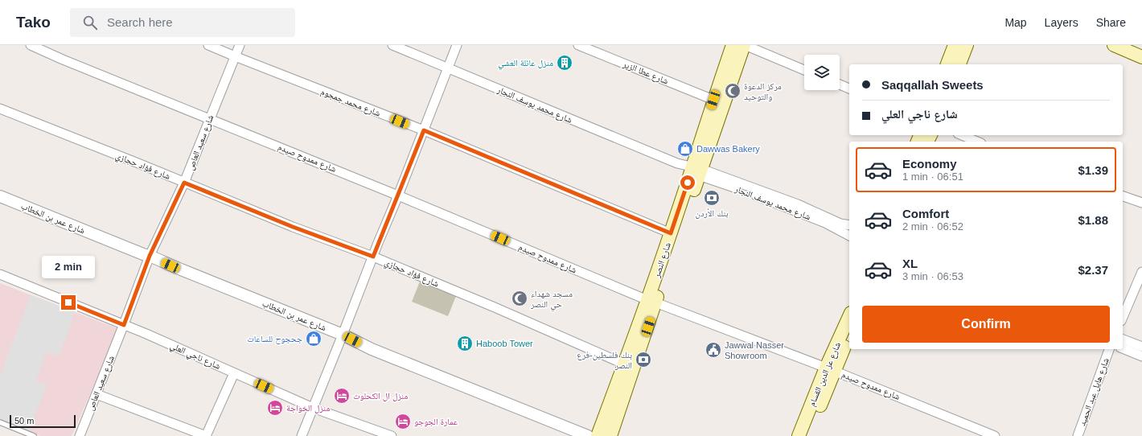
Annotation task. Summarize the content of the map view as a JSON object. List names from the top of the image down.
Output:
{
  "streets": {
    "main road": ["شارع النصر", "شارع عز الدين القسام"],
    "street": [
      "شارع عطا الزير",
      "شارع محمد جمجوم",
      "شارع محمد يوسف النجار",
      "شارع سعيد العاص",
      "شارع ممدوح صيدم",
      "شارع فؤاد حجازي",
      "شارع عمر بن الخطاب",
      "شارع ناجي العلي",
      "شارع هايل عبد الحميد"
    ]
  },
  "crossings": [
    ["شارع عطا الزير", "شارع النصر"],
    ["شارع محمد جمجوم", "شارع سعيد العاص"],
    ["شارع محمد جمجوم", "شارع النصر"],
    ["شارع محمد يوسف النجار", "شارع النصر"],
    ["شارع سعيد العاص", "شارع ممدوح صيدم"],
    ["شارع سعيد العاص", "شارع فؤاد حجازي"],
    ["شارع سعيد العاص", "شارع عمر بن الخطاب"],
    ["شارع سعيد العاص", "شارع ناجي العلي"],
    ["شارع ممدوح صيدم", "شارع النصر"],
    ["شارع ممدوح صيدم", "شارع عز الدين القسام"],
    ["شارع فؤاد حجازي", "شارع النصر"]
  ],
  "places": {
    "building": ["منزل عائلة العشي", "Haboob Tower"],
    "mosque": ["مركز الدعوة والتوحيد", "مسجد شهداء حي النصر"],
    "shop": ["Dawwas Bakery", "جحجوح للساعات"],
    "bank": ["بنك الأردن", "بنك فلسطين-فرع النصر"],
    "public building": ["Jawwal Nasser Showroom"],
    "hotel": ["منزل ال الكحلوت", "منزل الخواجة", "عمارة الجوجو"]
  },
  "scale_bar": "50 m",
  "page": {
    "header": "Tako",
    "search": "Search here",
    "nav": ["Map", "Layers", "Share"],
    "banner": ["Saqqallah Sweets", "شارع ناجي العلي"],
    "list": [
      {
        "name": "Economy",
        "note": "1 min · 06:51",
        "value": "$1.39"
      },
      {
        "name": "Comfort",
        "note": "2 min · 06:52",
        "value": "$1.88"
      },
      {
        "name": "XL",
        "note": "3 min · 06:53",
        "value": "$2.37"
      }
    ],
    "bubble": "2 min",
    "buttons": "Confirm",
    "scale": "50 m"
  }
}
